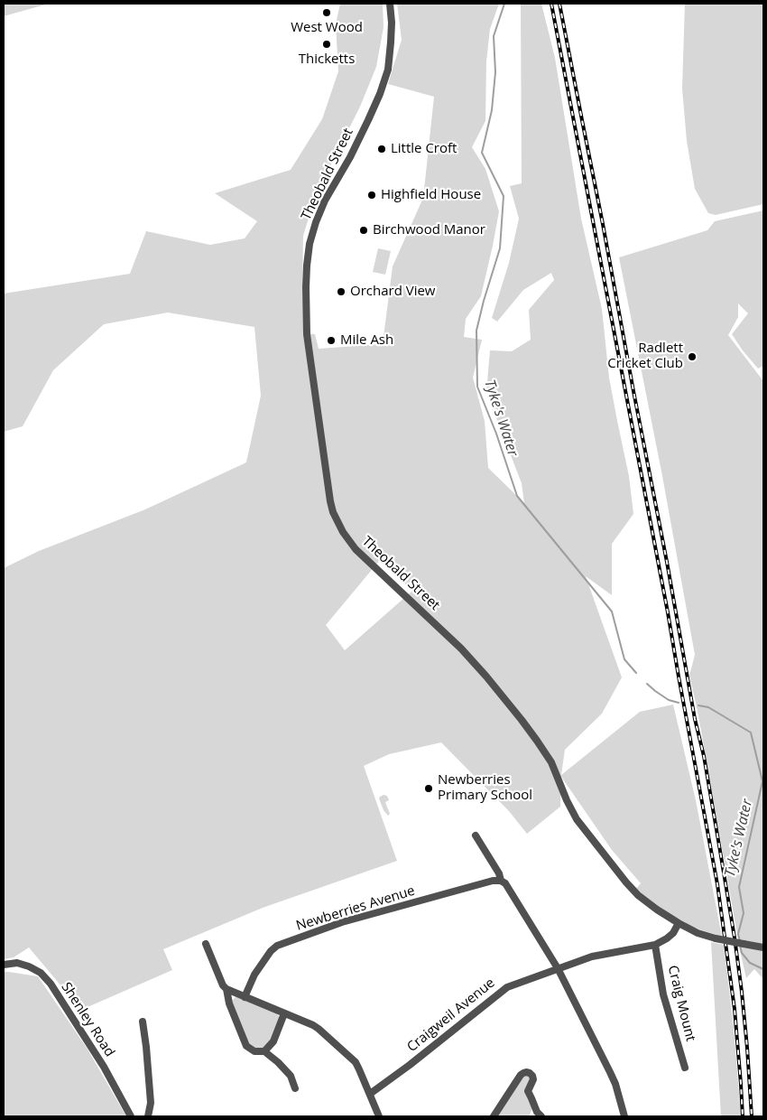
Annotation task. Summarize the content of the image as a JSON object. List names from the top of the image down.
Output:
{
  "streets": {
    "street": [
      "Theobald Street",
      "Newberries Avenue",
      "Craig Mount",
      "Craigweil Avenue",
      "Shenley Road"
    ]
  },
  "crossings": [
    ["Theobald Street", "Craigweil Avenue"],
    ["Craig Mount", "Craigweil Avenue"]
  ],
  "water": ["Tyke's Water"],
  "places": [
    "West Wood",
    "Thicketts",
    "Little Croft",
    "Highfield House",
    "Birchwood Manor",
    "Orchard View",
    "Mile Ash",
    "Radlett Cricket Club",
    "Newberries Primary School"
  ]
}
